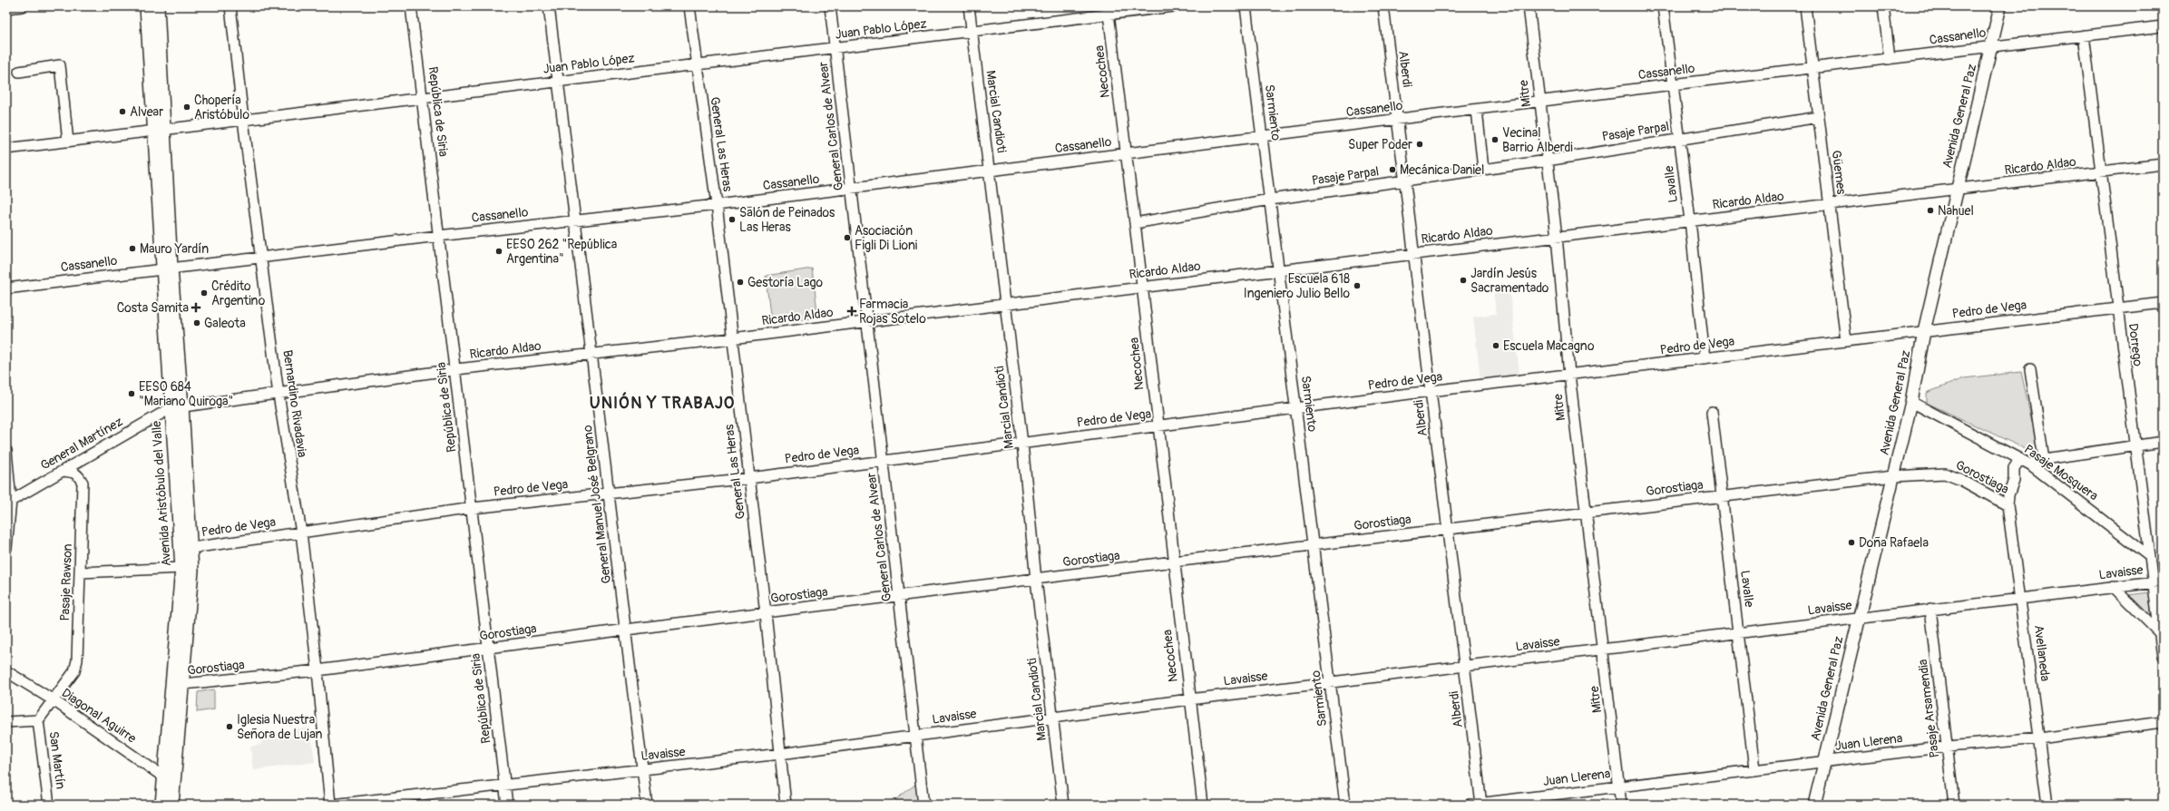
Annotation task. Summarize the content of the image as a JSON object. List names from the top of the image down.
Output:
{
  "streets": {
    "main road": ["Avenida General Paz", "Avenida Aristóbulo del Valle"],
    "street": [
      "Juan Pablo López",
      "Cassanello",
      "Alberdi",
      "Necochea",
      "Mitre",
      "República de Siria",
      "Marcial Candioti",
      "Sarmiento",
      "General Carlos de Alvear",
      "Pasaje Parpal",
      "General Las Heras",
      "Ricardo Aldao",
      "Güemes",
      "Lavalle",
      "Pedro de Vega",
      "Dorrego",
      "Bernardino Rivadavia",
      "General Martínez",
      "Pasaje Mosquera",
      "Gorostiaga",
      "General Manuel José Belgrano",
      "Lavaisse",
      "Pasaje Rawson",
      "Avellaneda",
      "Pasaje Arsamendia",
      "Diagonal Aguirre",
      "Juan Llerena",
      "San Martín"
    ]
  },
  "crossings": [
    ["Juan Pablo López", "Necochea"],
    ["Juan Pablo López", "República de Siria"],
    ["Juan Pablo López", "Marcial Candioti"],
    ["Juan Pablo López", "General Carlos de Alvear"],
    ["Juan Pablo López", "General Las Heras"],
    ["Juan Pablo López", "Bernardino Rivadavia"],
    ["Juan Pablo López", "Avenida Aristóbulo del Valle"],
    ["Juan Pablo López", "General Manuel José Belgrano"],
    ["Cassanello", "Alberdi"],
    ["Cassanello", "Necochea"],
    ["Cassanello", "Mitre"],
    ["Cassanello", "República de Siria"],
    ["Cassanello", "Marcial Candioti"],
    ["Cassanello", "Sarmiento"],
    ["Cassanello", "Avenida General Paz"],
    ["Cassanello", "General Carlos de Alvear"],
    ["Cassanello", "General Las Heras"],
    ["Cassanello", "Güemes"],
    ["Cassanello", "Lavalle"],
    ["Cassanello", "Dorrego"],
    ["Cassanello", "Bernardino Rivadavia"],
    ["Cassanello", "Avenida Aristóbulo del Valle"],
    ["Cassanello", "General Manuel José Belgrano"],
    ["Alberdi", "Pasaje Parpal"],
    ["Alberdi", "Ricardo Aldao"],
    ["Alberdi", "Pedro de Vega"],
    ["Alberdi", "Gorostiaga"],
    ["Alberdi", "Lavaisse"],
    ["Alberdi", "Juan Llerena"],
    ["Necochea", "Pasaje Parpal"],
    ["Necochea", "Ricardo Aldao"],
    ["Necochea", "Pedro de Vega"],
    ["Necochea", "Gorostiaga"],
    ["Necochea", "Lavaisse"],
    ["Mitre", "Pasaje Parpal"],
    ["Mitre", "Ricardo Aldao"],
    ["Mitre", "Pedro de Vega"],
    ["Mitre", "Gorostiaga"],
    ["Mitre", "Lavaisse"],
    ["Mitre", "Juan Llerena"],
    ["República de Siria", "Ricardo Aldao"],
    ["República de Siria", "Pedro de Vega"],
    ["República de Siria", "Gorostiaga"],
    ["República de Siria", "Lavaisse"],
    ["Marcial Candioti", "Ricardo Aldao"],
    ["Marcial Candioti", "Pedro de Vega"],
    ["Marcial Candioti", "Gorostiaga"],
    ["Marcial Candioti", "Lavaisse"],
    ["Sarmiento", "Pasaje Parpal"],
    ["Sarmiento", "Ricardo Aldao"],
    ["Sarmiento", "Pedro de Vega"],
    ["Sarmiento", "Gorostiaga"],
    ["Sarmiento", "Lavaisse"],
    ["Avenida General Paz", "Ricardo Aldao"],
    ["Avenida General Paz", "Pedro de Vega"],
    ["Avenida General Paz", "Pasaje Mosquera"],
    ["Avenida General Paz", "Gorostiaga"],
    ["Avenida General Paz", "Lavaisse"],
    ["Avenida General Paz", "Juan Llerena"],
    ["General Carlos de Alvear", "Ricardo Aldao"],
    ["General Carlos de Alvear", "Pedro de Vega"],
    ["General Carlos de Alvear", "Gorostiaga"],
    ["General Carlos de Alvear", "Lavaisse"],
    ["Pasaje Parpal", "Güemes"],
    ["Pasaje Parpal", "Lavalle"],
    ["General Las Heras", "Ricardo Aldao"],
    ["General Las Heras", "Pedro de Vega"],
    ["General Las Heras", "Gorostiaga"],
    ["General Las Heras", "Lavaisse"],
    ["Ricardo Aldao", "Güemes"],
    ["Ricardo Aldao", "Lavalle"],
    ["Ricardo Aldao", "Dorrego"],
    ["Ricardo Aldao", "Bernardino Rivadavia"],
    ["Ricardo Aldao", "General Martínez"],
    ["Ricardo Aldao", "Avenida Aristóbulo del Valle"],
    ["Ricardo Aldao", "General Manuel José Belgrano"],
    ["Güemes", "Pedro de Vega"],
    ["Lavalle", "Pedro de Vega"],
    ["Lavalle", "Gorostiaga"],
    ["Lavalle", "Lavaisse"],
    ["Lavalle", "Juan Llerena"],
    ["Pedro de Vega", "Dorrego"],
    ["Pedro de Vega", "Bernardino Rivadavia"],
    ["Pedro de Vega", "Avenida Aristóbulo del Valle"],
    ["Pedro de Vega", "General Manuel José Belgrano"],
    ["Dorrego", "Pasaje Mosquera"],
    ["Dorrego", "Lavaisse"],
    ["Bernardino Rivadavia", "Gorostiaga"],
    ["Bernardino Rivadavia", "Lavaisse"],
    ["General Martínez", "Avenida Aristóbulo del Valle"],
    ["General Martínez", "Pasaje Rawson"],
    ["Pasaje Mosquera", "Avellaneda"],
    ["Gorostiaga", "Avenida Aristóbulo del Valle"],
    ["Gorostiaga", "General Manuel José Belgrano"],
    ["Gorostiaga", "Avellaneda"],
    ["Avenida Aristóbulo del Valle", "Diagonal Aguirre"],
    ["General Manuel José Belgrano", "Lavaisse"],
    ["Lavaisse", "Avellaneda"],
    ["Lavaisse", "Pasaje Arsamendia"],
    ["Pasaje Rawson", "Diagonal Aguirre"],
    ["Pasaje Rawson", "San Martín"],
    ["Avellaneda", "Juan Llerena"],
    ["Pasaje Arsamendia", "Juan Llerena"]
  ],
  "districts": ["UNIÓN Y TRABAJO"],
  "places": {
    "other": [
      "Chopería Aristóbulo",
      "Alvear",
      "Vecinal Barrio Alberdi",
      "Super Poder",
      "Mecánica Daniel",
      "Nahuel",
      "Salón de Peinados Las Heras",
      "Asociación Figli Di Lioni",
      "Mauro Yardín",
      "EESO 262 \"República Argentina\"",
      "Jardín Jesús Sacramentado",
      "Gestoría Lago",
      "Escuela 618 Ingeniero Julio Bello",
      "Crédito Argentino",
      "Galeota",
      "Escuela Macagno",
      "EESO 684 \"Mariano Quiroga\"",
      "Doña Rafaela",
      "Iglesia Nuestra Señora de Lujan"
    ],
    "health": ["Costa Samita", "Farmacia Rojas Sotelo"]
  }
}
